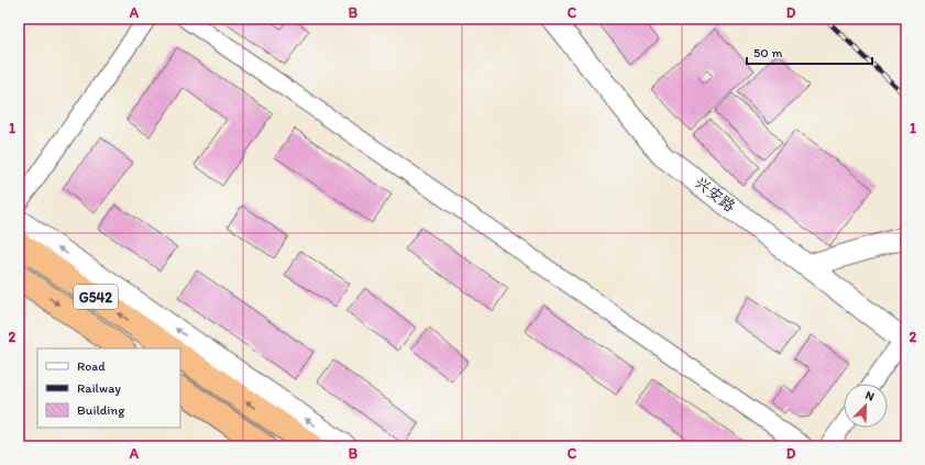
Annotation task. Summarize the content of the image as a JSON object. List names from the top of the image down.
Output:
{
  "streets": {
    "highway": ["G542"],
    "street": ["兴安路"]
  },
  "legend": ["Road", "Railway", "Building"],
  "scale_bar": "50 m",
  "north": "top right",
  "grid": {
    "columns": [
      "A",
      "B",
      "C",
      "D"
    ],
    "rows": ["1", "2"]
  }
}
